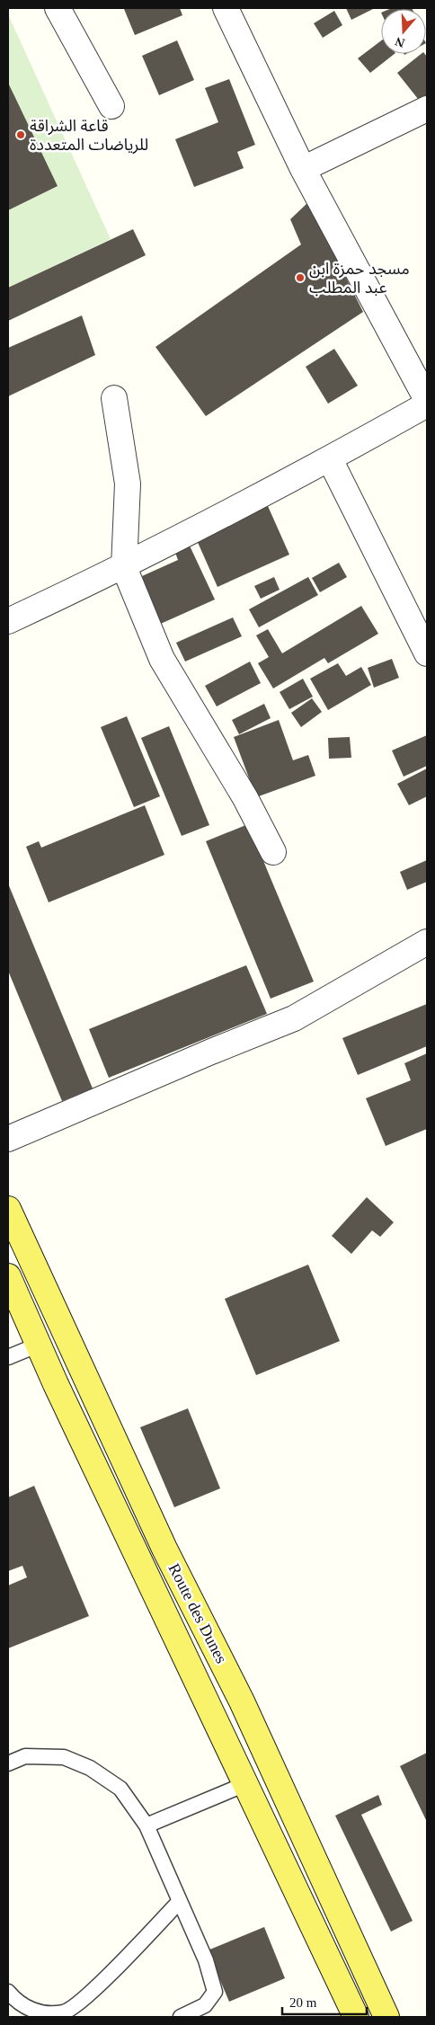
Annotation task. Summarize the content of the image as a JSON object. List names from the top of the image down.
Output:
{
  "streets": {
    "main road": ["Route des Dunes"]
  },
  "places": ["قاعة الشراقة للرياضات المتعددة", "مسجد حمزة ابن عبد المطلب"],
  "scale_bar": "20 m",
  "north": "bottom"
}
